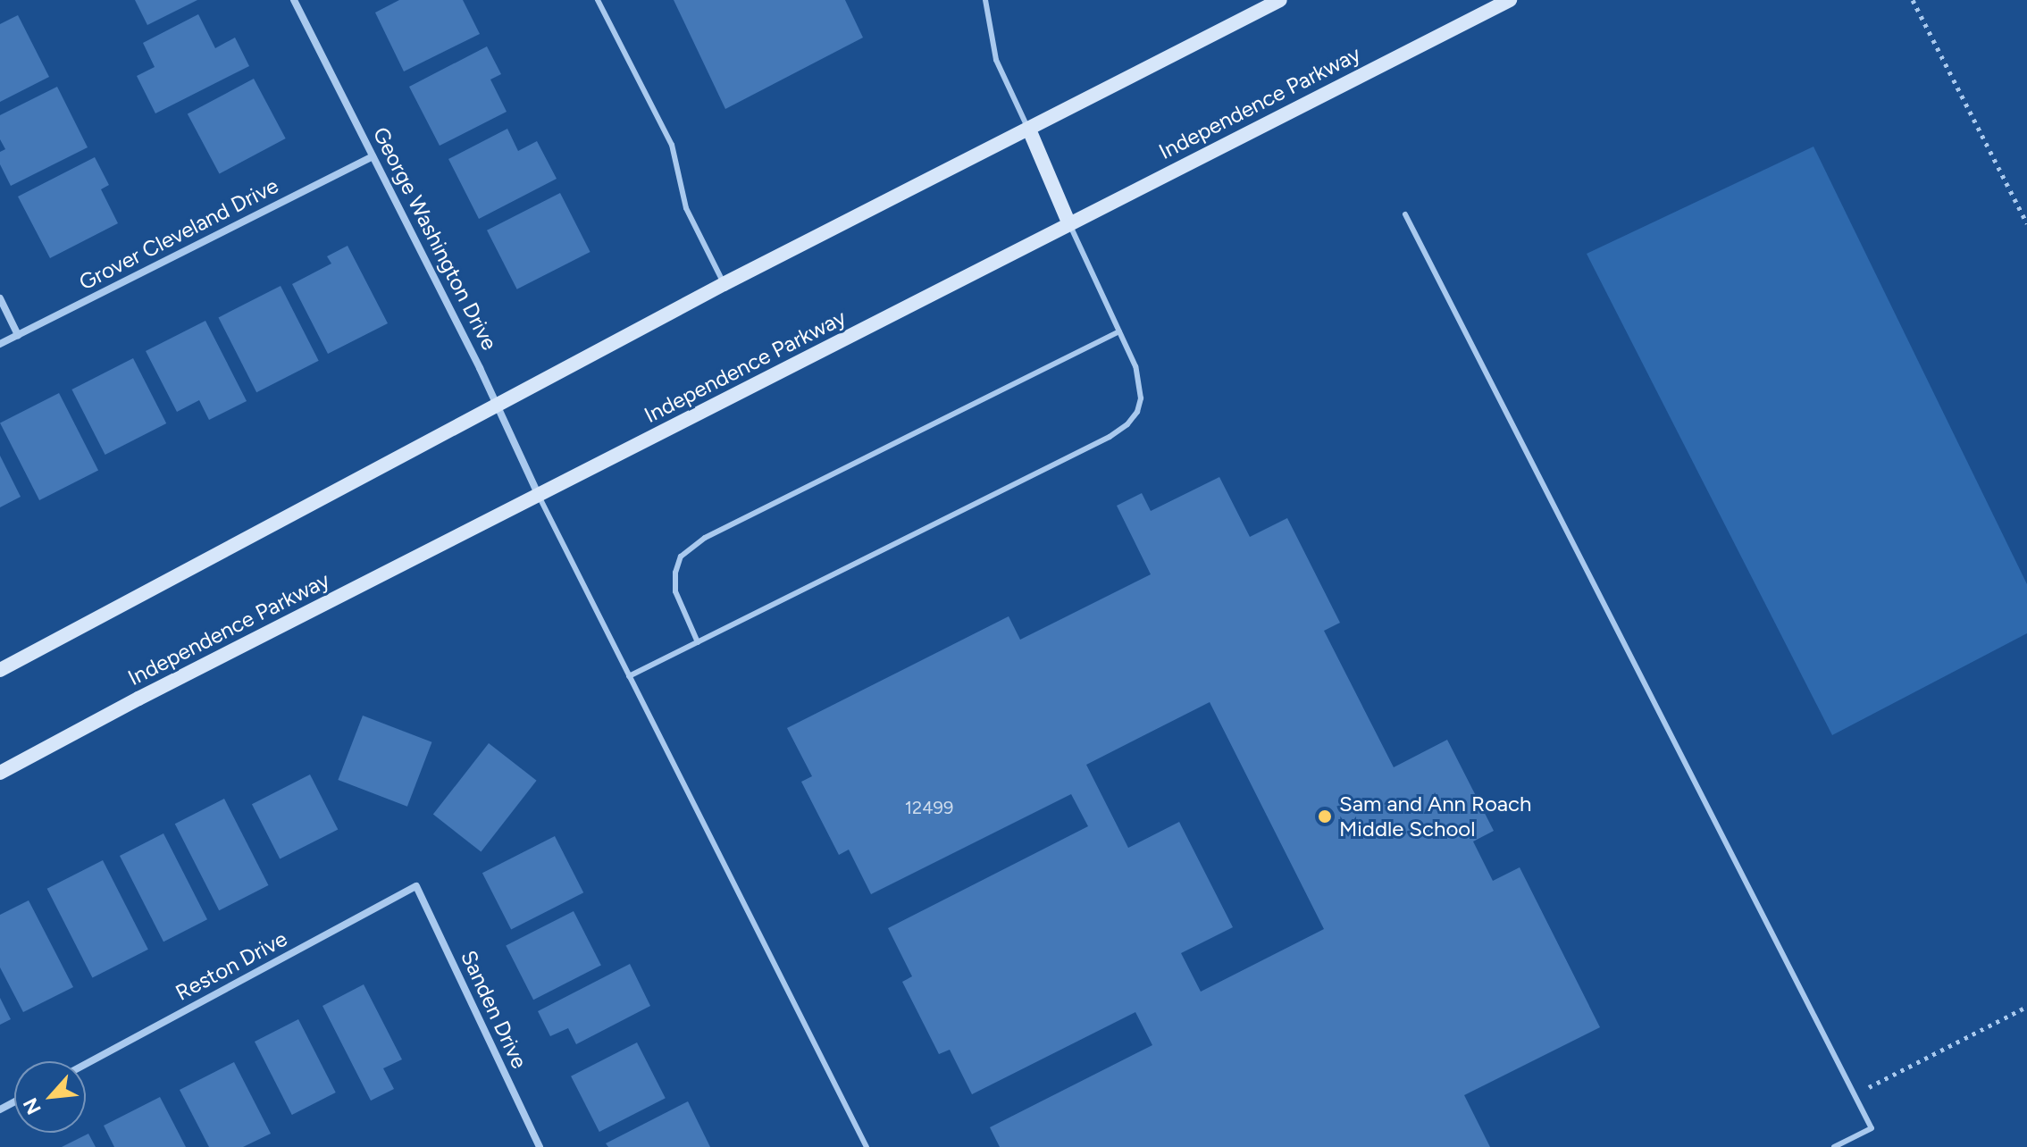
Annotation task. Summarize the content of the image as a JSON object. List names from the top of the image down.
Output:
{
  "streets": {
    "main road": ["Independence Parkway"],
    "street": [
      "Grover Cleveland Drive",
      "George Washington Drive",
      "Reston Drive",
      "Sanden Drive"
    ]
  },
  "crossings": [
    ["Independence Parkway", "George Washington Drive"],
    ["Grover Cleveland Drive", "George Washington Drive"],
    ["Reston Drive", "Sanden Drive"]
  ],
  "places": ["Sam and Ann Roach Middle School"],
  "house_numbers": ["12499"],
  "north": "bottom left"
}
